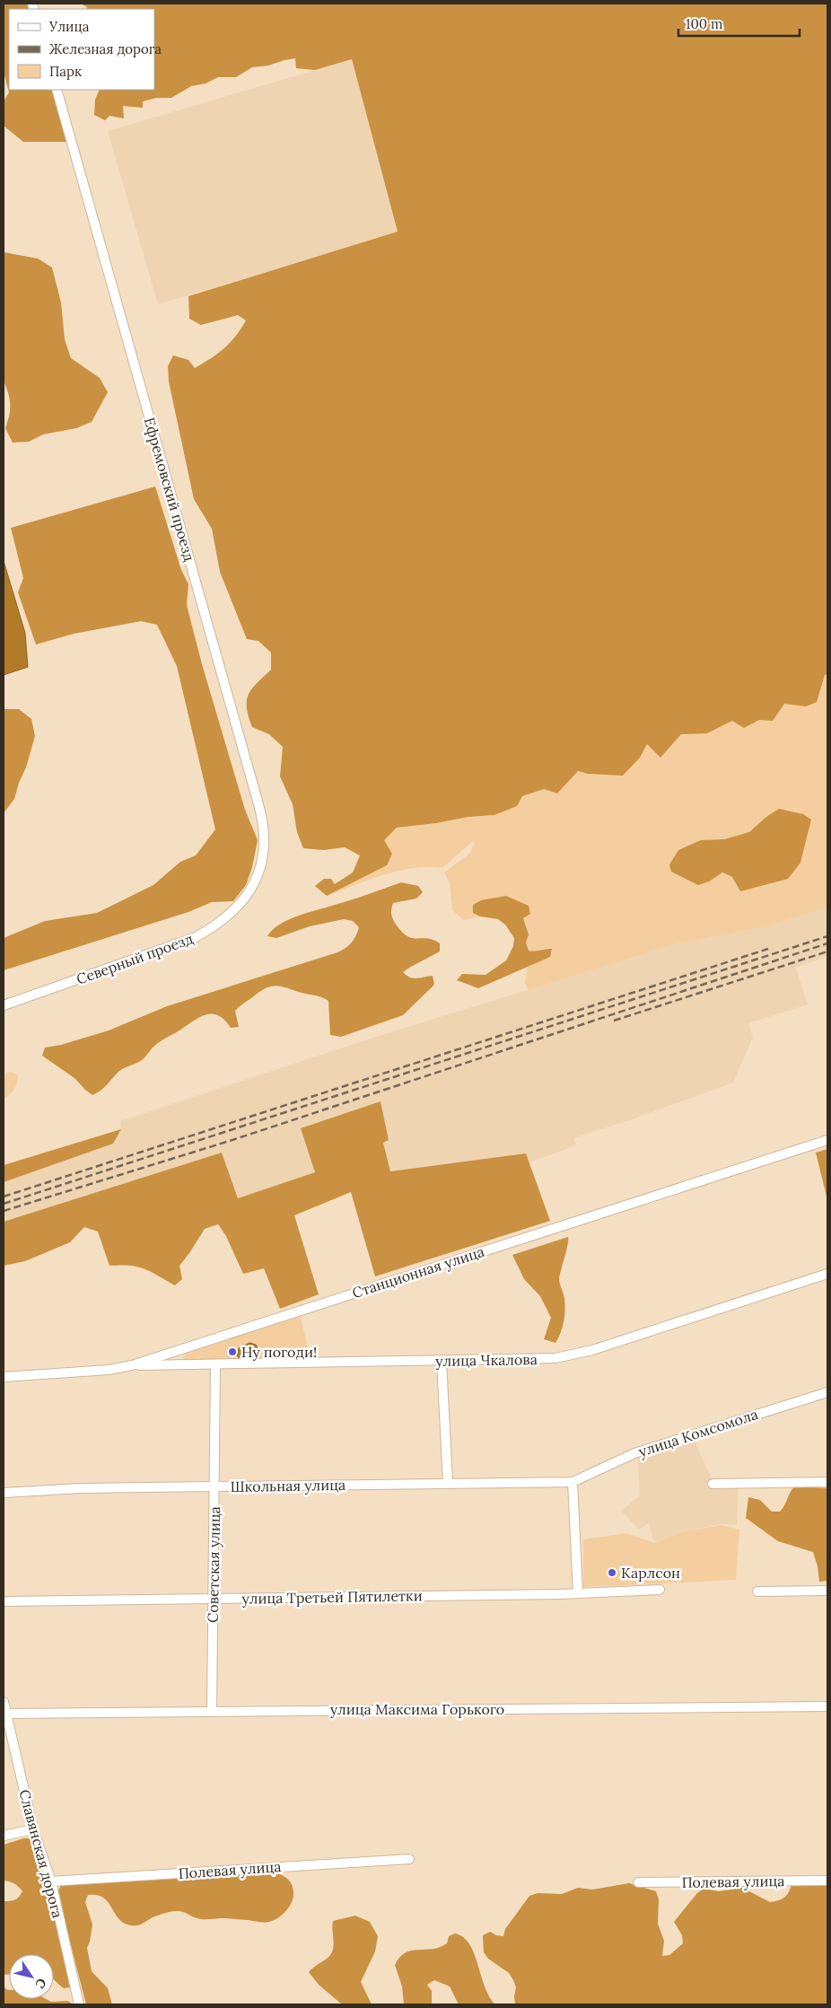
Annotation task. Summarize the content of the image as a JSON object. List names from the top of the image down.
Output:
{
  "streets": {
    "street": [
      "Ефремовский проезд",
      "Северный проезд",
      "Станционная улица",
      "улица Чкалова",
      "улица Комсомола",
      "Школьная улица",
      "Советская улица",
      "улица Третьей Пятилетки",
      "улица Максима Горького",
      "Славянская дорога",
      "Полевая улица"
    ]
  },
  "crossings": [
    ["Ефремовский проезд", "Северный проезд"],
    ["Станционная улица", "улица Чкалова"],
    ["улица Чкалова", "Советская улица"],
    ["улица Комсомола", "Школьная улица"],
    ["Школьная улица", "Советская улица"],
    ["Советская улица", "улица Третьей Пятилетки"],
    ["Советская улица", "улица Максима Горького"],
    ["улица Максима Горького", "Славянская дорога"],
    ["Славянская дорога", "Полевая улица"]
  ],
  "places": ["Ну погоди!", "Карлсон"],
  "legend": ["Улица", "Железная дорога", "Парк"],
  "scale_bar": "100 m",
  "north": "bottom right"
}
